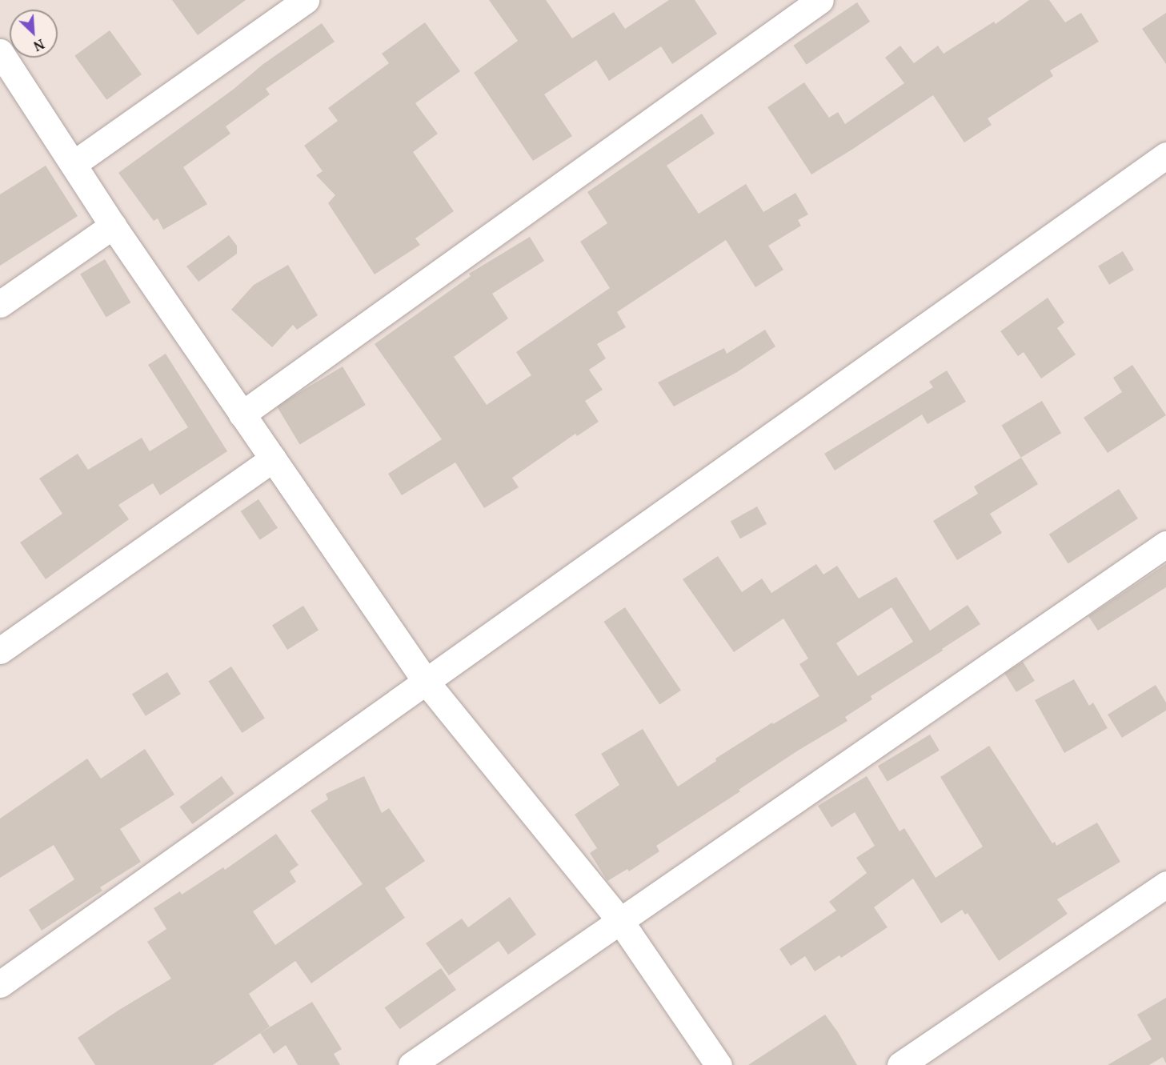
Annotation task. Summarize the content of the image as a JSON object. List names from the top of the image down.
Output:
{
  "north": "bottom right"
}
